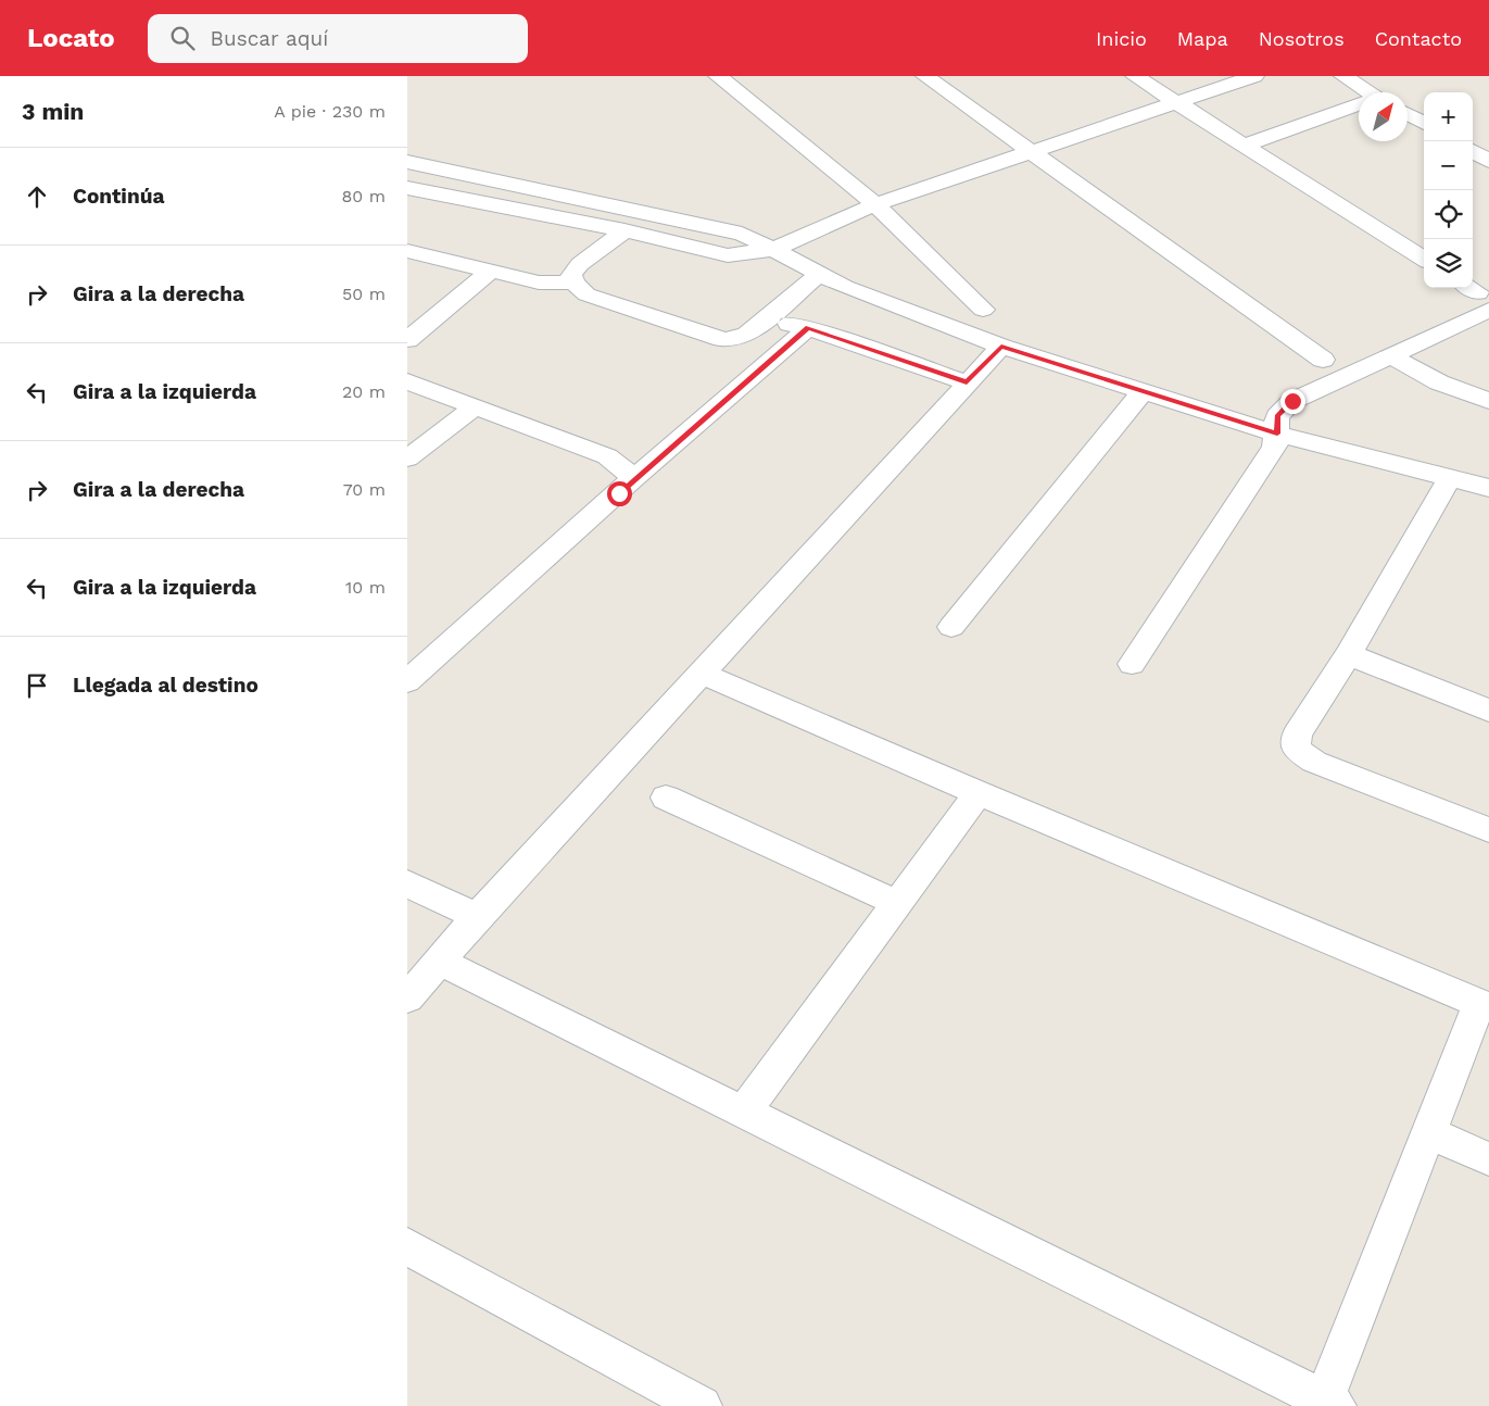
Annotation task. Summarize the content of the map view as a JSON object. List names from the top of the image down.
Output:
{
  "north": "top right",
  "page": {
    "header": "Locato",
    "search": "Buscar aquí",
    "nav": [
      "Inicio",
      "Mapa",
      "Nosotros",
      "Contacto"
    ],
    "heading": ["3 min", "A pie · 230 m"],
    "map_buttons": ["+", "−"],
    "list": [
      ["Continúa", "80 m"],
      ["Gira a la derecha", "50 m"],
      ["Gira a la izquierda", "20 m"],
      ["Gira a la derecha", "70 m"],
      ["Gira a la izquierda", "10 m"],
      "Llegada al destino"
    ]
  }
}
